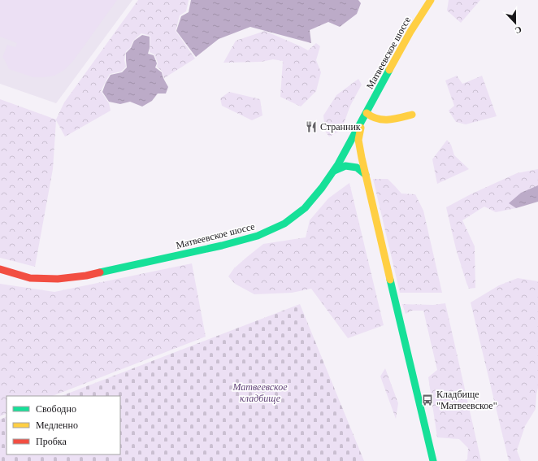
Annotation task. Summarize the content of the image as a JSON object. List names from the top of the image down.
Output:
{
  "streets": {
    "main road": ["Матвеевское шоссе"]
  },
  "parks": ["Матвеевское кладбище"],
  "places": {
    "restaurant": ["Странник"],
    "bus stop": ["Кладбище \"Матвеевское\""]
  },
  "legend": ["Свободно", "Медленно", "Пробка"],
  "north": "bottom"
}
